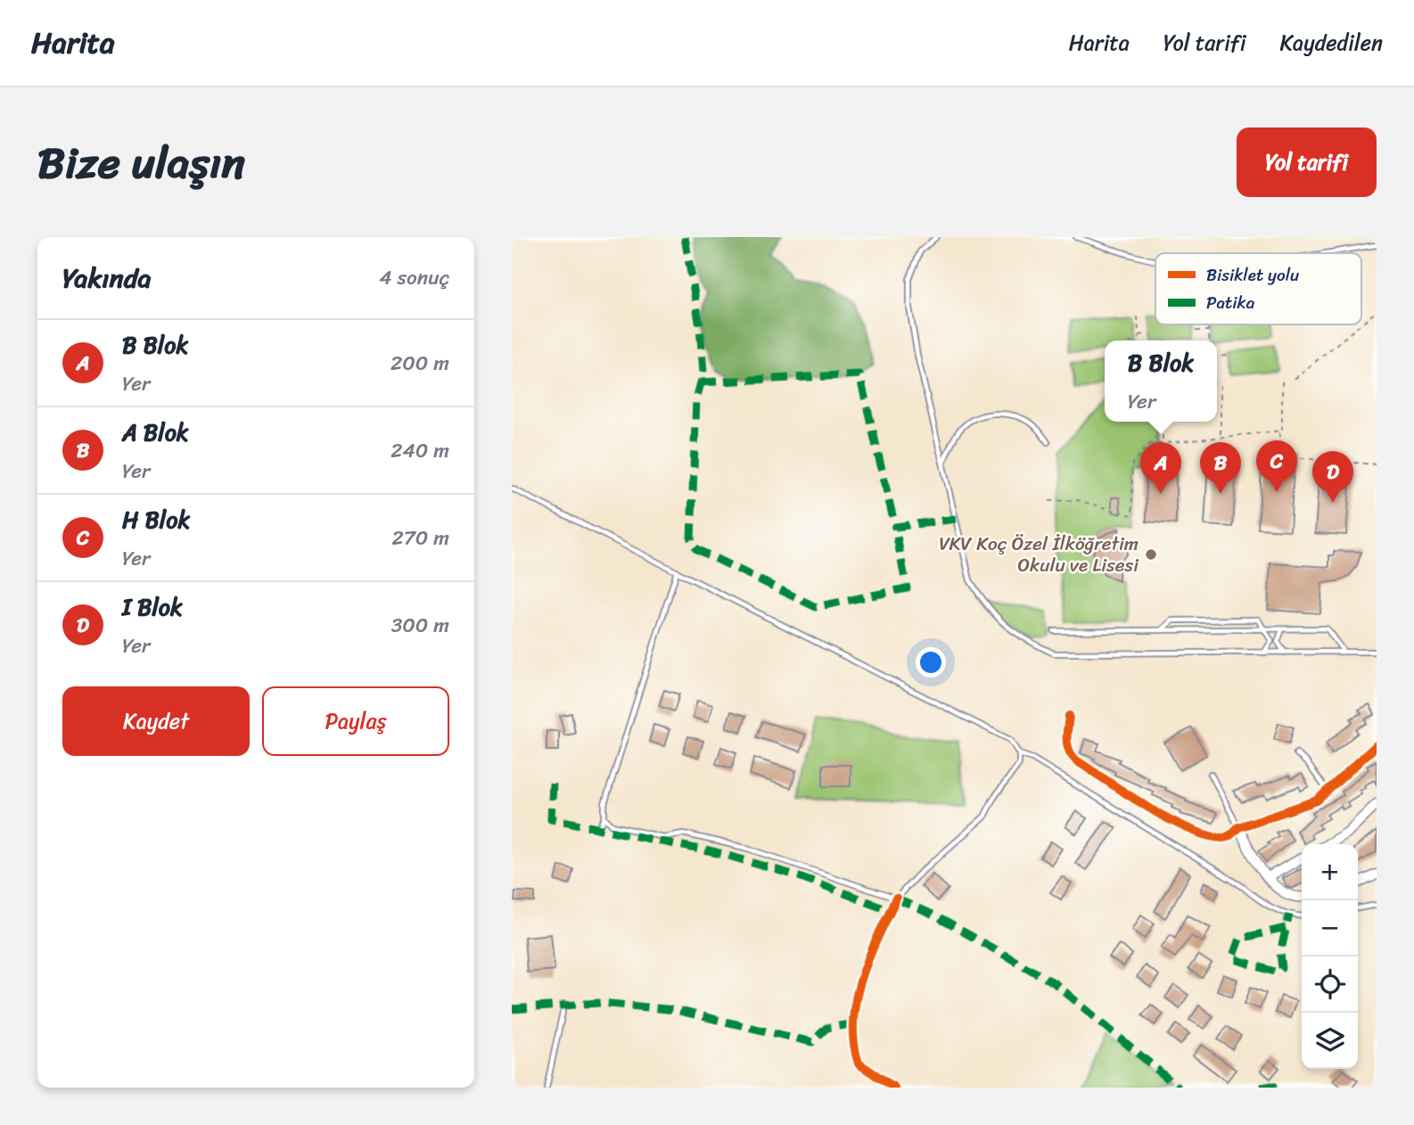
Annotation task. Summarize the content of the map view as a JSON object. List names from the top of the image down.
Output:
{
  "places": ["VKV Koç Özel İlköğretim Okulu ve Lisesi"],
  "legend": ["Bisiklet yolu", "Patika"],
  "page": {
    "header": "Harita",
    "nav": ["Harita", "Yol tarifi", "Kaydedilen"],
    "title": "Bize ulaşın",
    "buttons": [
      "Yol tarifi",
      ["Kaydet", "Paylaş"]
    ],
    "heading": ["Yakında", "4 sonuç"],
    "list": [
      {
        "mark": "A",
        "name": "B Blok",
        "note": "Yer",
        "value": "200 m"
      },
      {
        "mark": "B",
        "name": "A Blok",
        "note": "Yer",
        "value": "240 m"
      },
      {
        "mark": "C",
        "name": "H Blok",
        "note": "Yer",
        "value": "270 m"
      },
      {
        "mark": "D",
        "name": "I Blok",
        "note": "Yer",
        "value": "300 m"
      }
    ],
    "popup": ["B Blok", "Yer"],
    "pins": [
      "C",
      "A",
      "B",
      "D"
    ],
    "map_buttons": ["+", "−"]
  }
}
